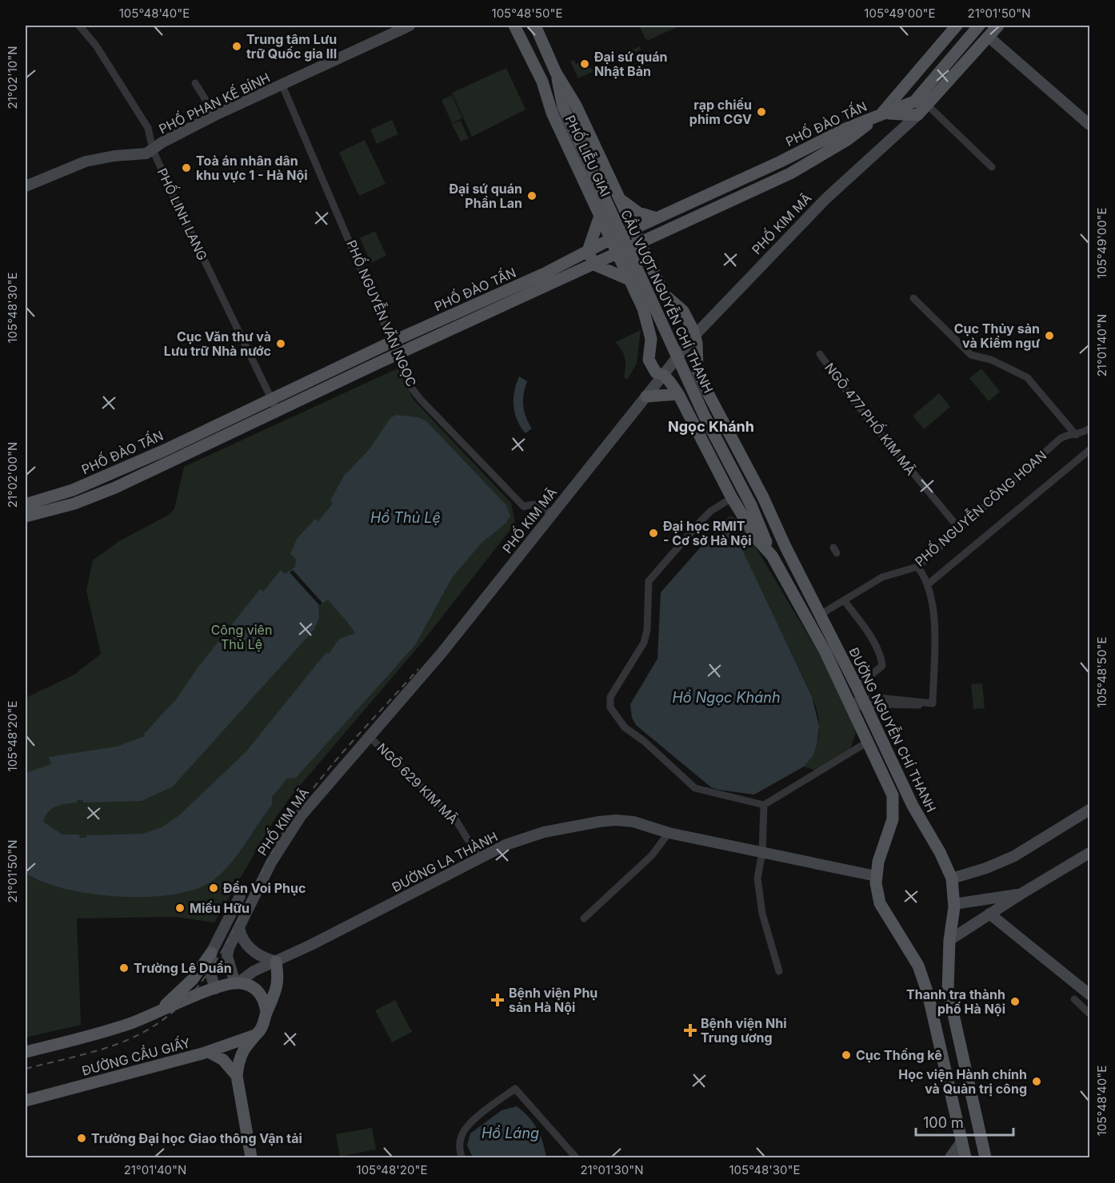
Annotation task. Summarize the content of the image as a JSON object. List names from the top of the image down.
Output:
{
  "streets": {
    "main road": [
      "PHỐ PHAN KẾ BÍNH",
      "PHỐ ĐÀO TẤN",
      "PHỐ LIỄU GIAI",
      "PHỐ KIM MÃ",
      "CẦU VƯỢT NGUYỄN CHÍ THANH",
      "ĐƯỜNG NGUYỄN CHÍ THANH",
      "ĐƯỜNG LA THÀNH",
      "ĐƯỜNG CẦU GIẤY"
    ],
    "street": [
      "PHỐ LINH LANG",
      "PHỐ NGUYỄN VĂN NGỌC",
      "NGÕ 477 PHỐ KIM MÃ",
      "PHỐ NGUYỄN CÔNG HOAN",
      "NGÕ 629 KIM MÃ"
    ]
  },
  "crossings": [
    ["PHỐ PHAN KẾ BÍNH", "PHỐ LINH LANG"],
    ["PHỐ PHAN KẾ BÍNH", "PHỐ NGUYỄN VĂN NGỌC"],
    ["PHỐ ĐÀO TẤN", "PHỐ LIỄU GIAI"],
    ["PHỐ ĐÀO TẤN", "PHỐ LINH LANG"],
    ["PHỐ ĐÀO TẤN", "PHỐ NGUYỄN VĂN NGỌC"],
    ["PHỐ LIỄU GIAI", "PHỐ KIM MÃ"],
    ["PHỐ LIỄU GIAI", "CẦU VƯỢT NGUYỄN CHÍ THANH"],
    ["PHỐ LIỄU GIAI", "ĐƯỜNG NGUYỄN CHÍ THANH"],
    ["PHỐ KIM MÃ", "PHỐ NGUYỄN VĂN NGỌC"],
    ["PHỐ KIM MÃ", "ĐƯỜNG NGUYỄN CHÍ THANH"],
    ["PHỐ KIM MÃ", "NGÕ 629 KIM MÃ"],
    ["PHỐ KIM MÃ", "ĐƯỜNG LA THÀNH"],
    ["CẦU VƯỢT NGUYỄN CHÍ THANH", "ĐƯỜNG NGUYỄN CHÍ THANH"],
    ["NGÕ 477 PHỐ KIM MÃ", "PHỐ NGUYỄN CÔNG HOAN"],
    ["PHỐ NGUYỄN CÔNG HOAN", "ĐƯỜNG NGUYỄN CHÍ THANH"],
    ["ĐƯỜNG NGUYỄN CHÍ THANH", "ĐƯỜNG LA THÀNH"],
    ["NGÕ 629 KIM MÃ", "ĐƯỜNG LA THÀNH"]
  ],
  "districts": ["Ngọc Khánh"],
  "water": ["Hồ Thủ Lệ", "Hồ Ngọc Khánh", "Hồ Láng"],
  "parks": ["Công viên Thủ Lệ"],
  "places": {
    "other": [
      "Trung tâm Lưu trữ Quốc gia III",
      "Đại sứ quán Nhật Bản",
      "rạp chiếu phim CGV",
      "Toà án nhân dân khu vực 1 - Hà Nội",
      "Đại sứ quán Phần Lan",
      "Cục Thủy sản và Kiểm ngư",
      "Cục Văn thư và Lưu trữ Nhà nước",
      "Đại học RMIT - Cơ sở Hà Nội",
      "Đền Voi Phục",
      "Miếu Hữu",
      "Trường Lê Duẩn",
      "Thanh tra thành phố Hà Nội",
      "Cục Thống kê",
      "Học viện Hành chính và Quản trị công",
      "Trường Đại học Giao thông Vận tải"
    ],
    "health": ["Bệnh viện Phụ sản Hà Nội", "Bệnh viện Nhi Trung ương"]
  },
  "scale_bar": "100 m",
  "coordinates": [
    "105°48'40\"E",
    "105°48'50\"E",
    "105°49'00\"E",
    "21°01'50\"N",
    "21°02'10\"N",
    "105°48'30\"E",
    "21°01'40\"N",
    "21°02'00\"N",
    "105°48'20\"E",
    "21°01'30\"N"
  ]
}
